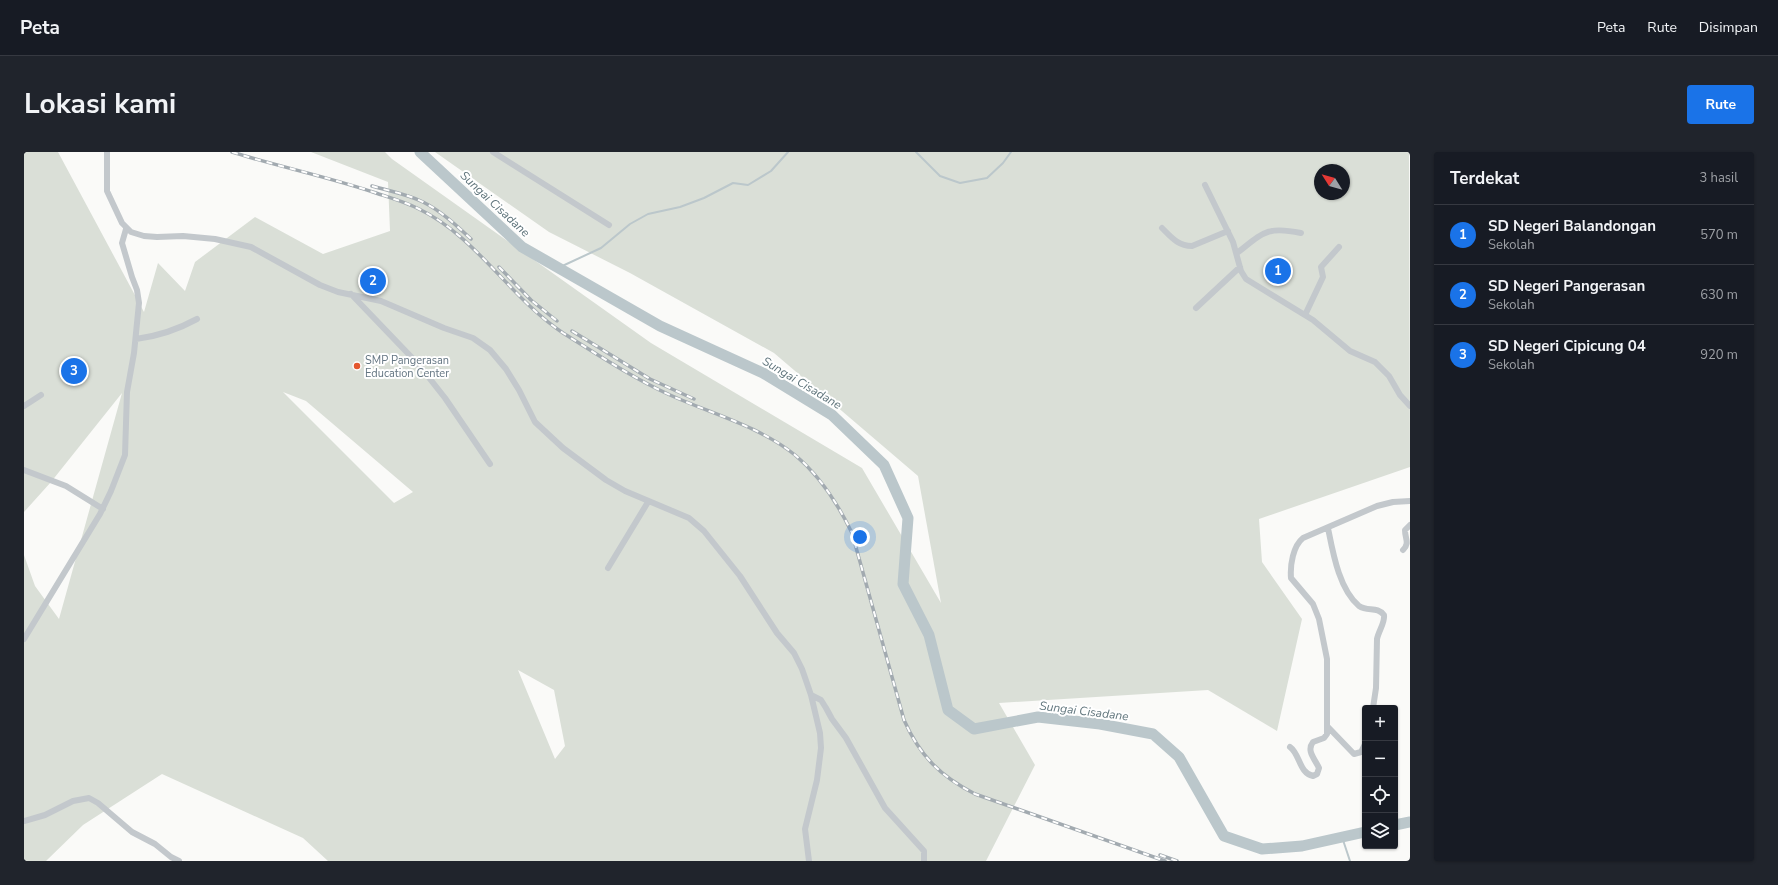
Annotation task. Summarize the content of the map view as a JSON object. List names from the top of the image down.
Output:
{
  "water": ["Sungai Cisadane"],
  "places": ["SMP Pangerasan Education Center"],
  "north": "top left",
  "page": {
    "header": "Peta",
    "nav": ["Peta", "Rute", "Disimpan"],
    "title": "Lokasi kami",
    "buttons": "Rute",
    "heading": ["Terdekat", "3 hasil"],
    "list": [
      {
        "mark": "1",
        "name": "SD Negeri Balandongan",
        "note": "Sekolah",
        "value": "570 m"
      },
      {
        "mark": "2",
        "name": "SD Negeri Pangerasan",
        "note": "Sekolah",
        "value": "630 m"
      },
      {
        "mark": "3",
        "name": "SD Negeri Cipicung 04",
        "note": "Sekolah",
        "value": "920 m"
      }
    ],
    "pins": ["1", "2", "3"],
    "map_buttons": ["+", "−"]
  }
}
